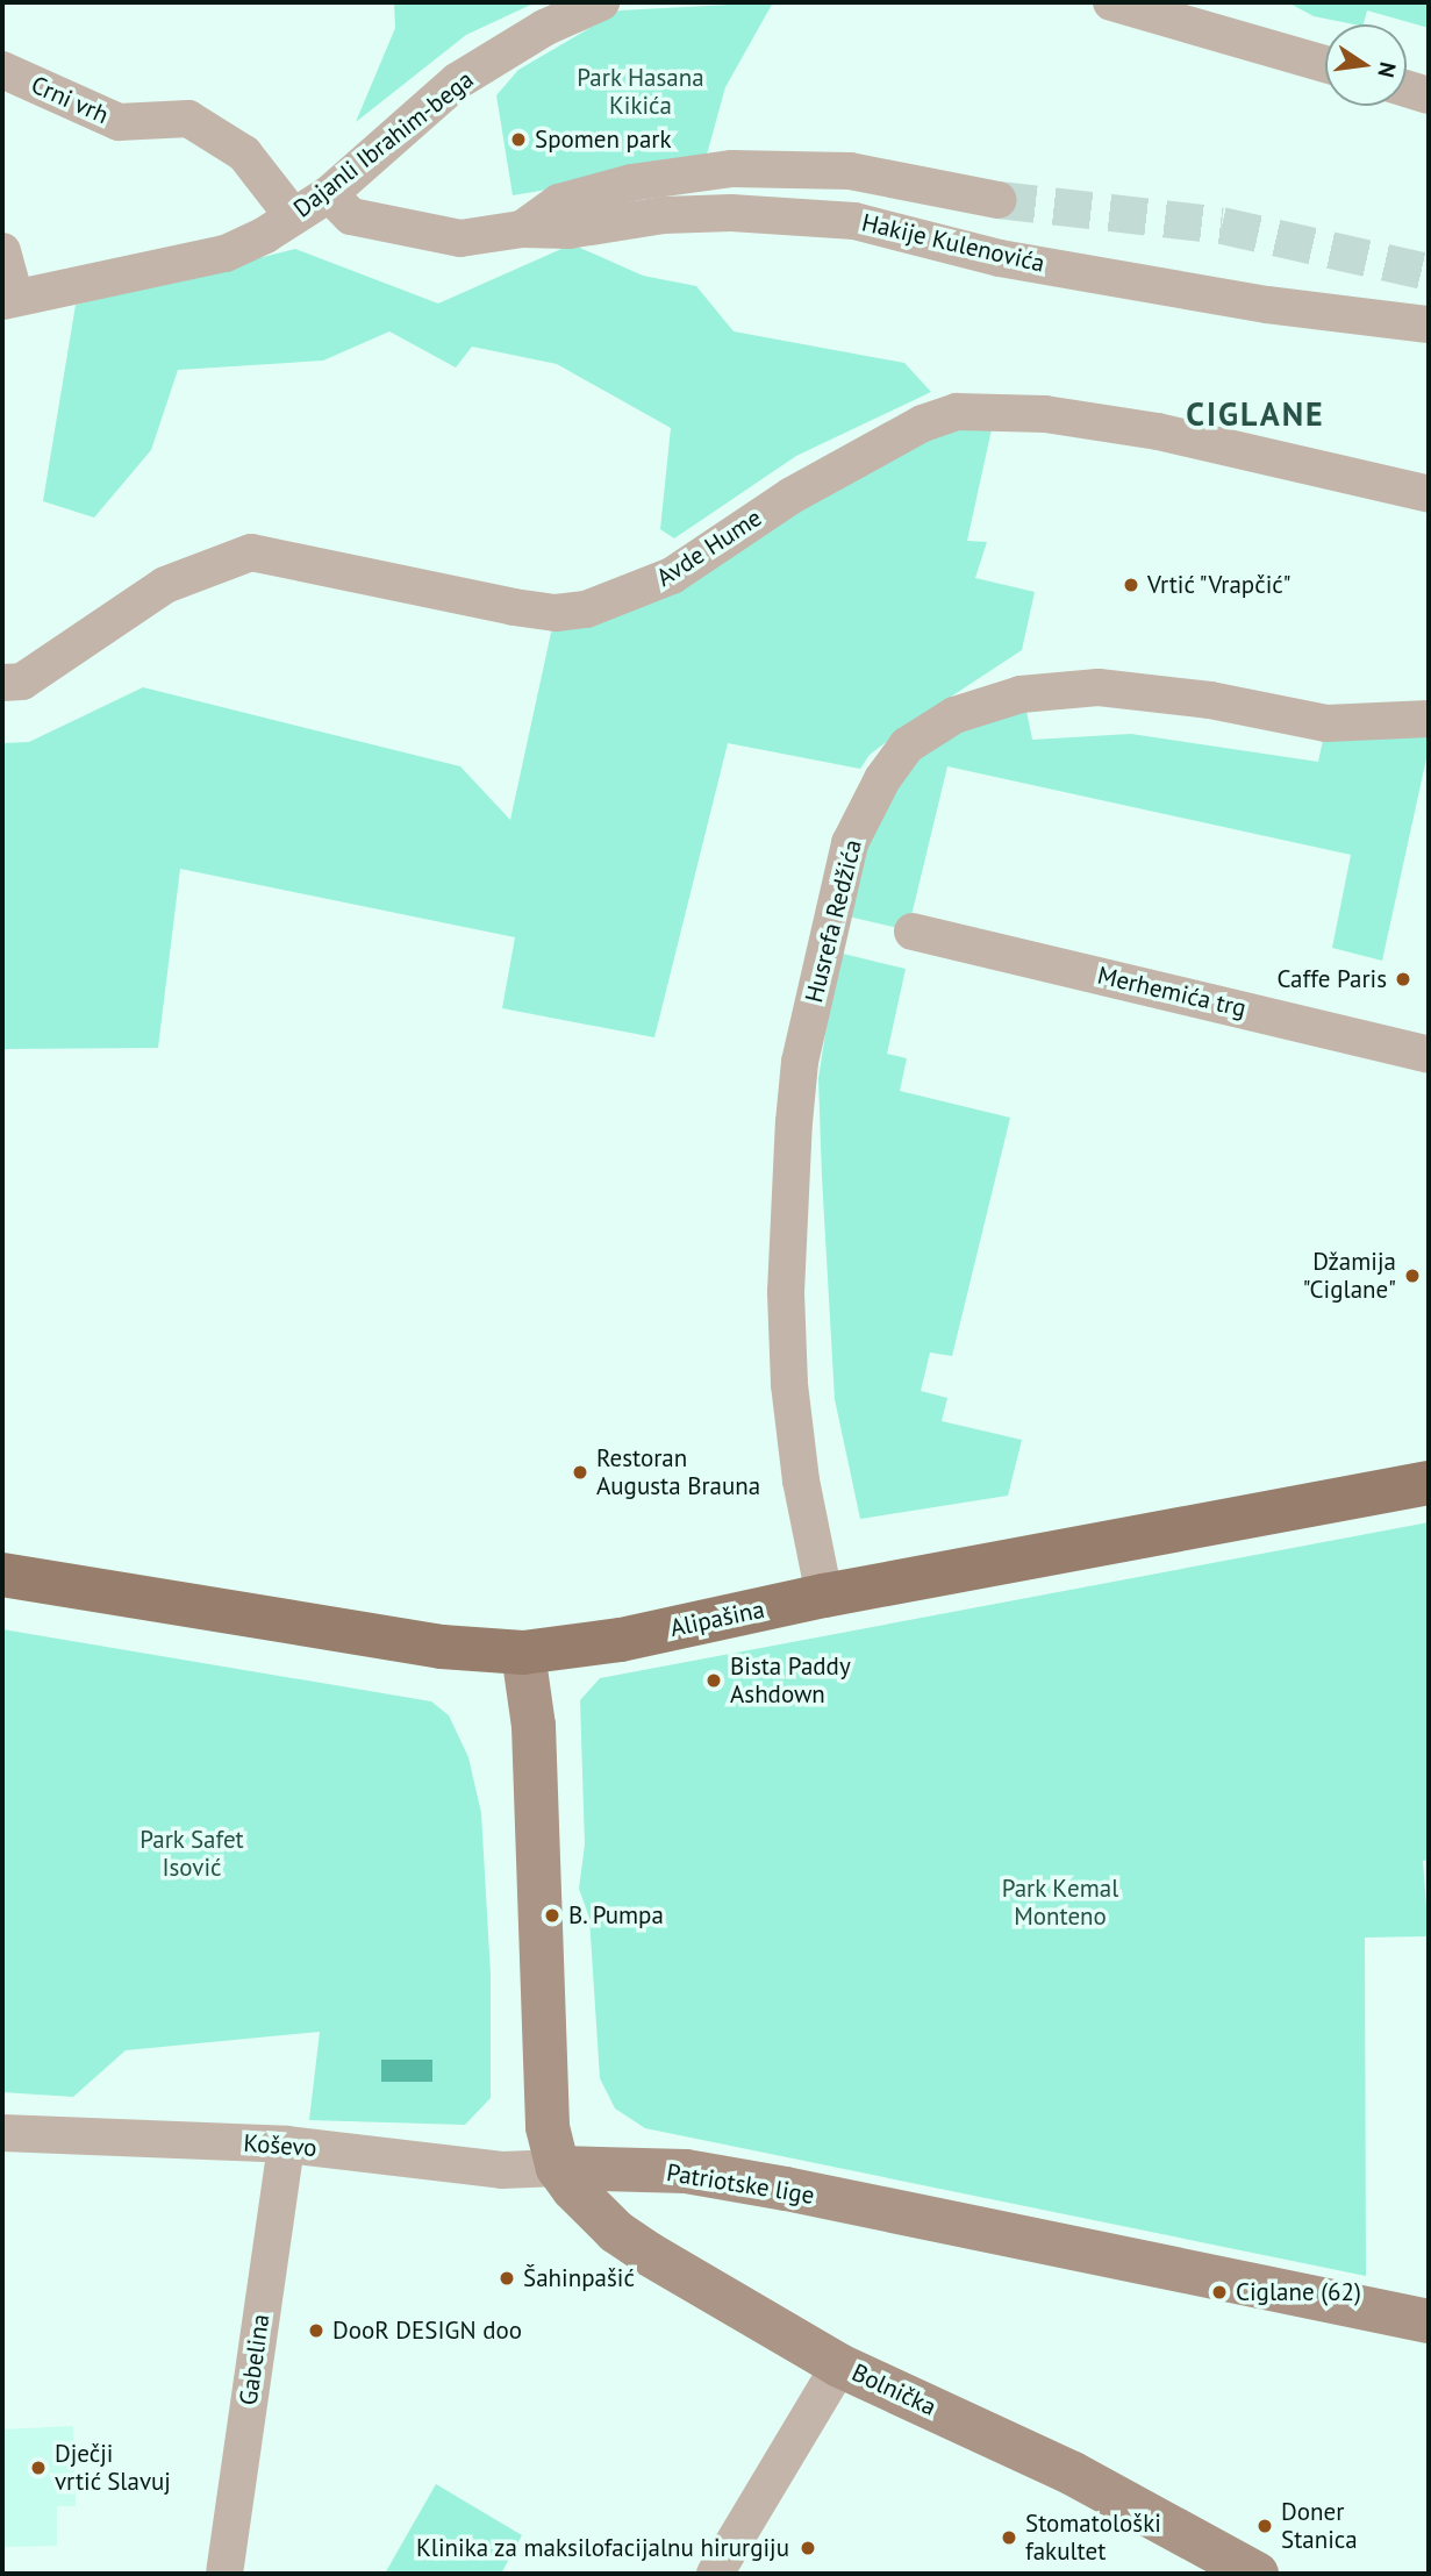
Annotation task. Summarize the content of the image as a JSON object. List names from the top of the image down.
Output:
{
  "streets": {
    "main road": ["Alipašina", "Patriotske lige", "Bolnička"],
    "street": [
      "Crni vrh",
      "Dajanli Ibrahim-bega",
      "Hakije Kulenovića",
      "Avde Hume",
      "Husrefa Redžića",
      "Merhemića trg",
      "Koševo",
      "Gabelina"
    ]
  },
  "crossings": [
    ["Crni vrh", "Dajanli Ibrahim-bega"],
    ["Dajanli Ibrahim-bega", "Hakije Kulenovića"],
    ["Husrefa Redžića", "Alipašina"],
    ["Koševo", "Patriotske lige"],
    ["Koševo", "Gabelina"],
    ["Koševo", "Bolnička"],
    ["Patriotske lige", "Bolnička"]
  ],
  "districts": ["CIGLANE"],
  "parks": ["Park Hasana Kikića", "Park Safet Isović", "Park Кemal Monteno"],
  "places": [
    "Spomen park",
    "Vrtić \"Vrapčić\"",
    "Caffe Paris",
    "Džamija \"Ciglane\"",
    "Restoran Augusta Brauna",
    "Bista Paddy Ashdown",
    "B. Pumpa",
    "Šahinpašić",
    "Ciglane (62)",
    "DooR DESIGN doo",
    "Dječji vrtić Slavuj",
    "Doner Stanica",
    "Stomatološki fakultet",
    "Klinika za maksilofacijalnu hirurgiju"
  ],
  "north": "right"
}
